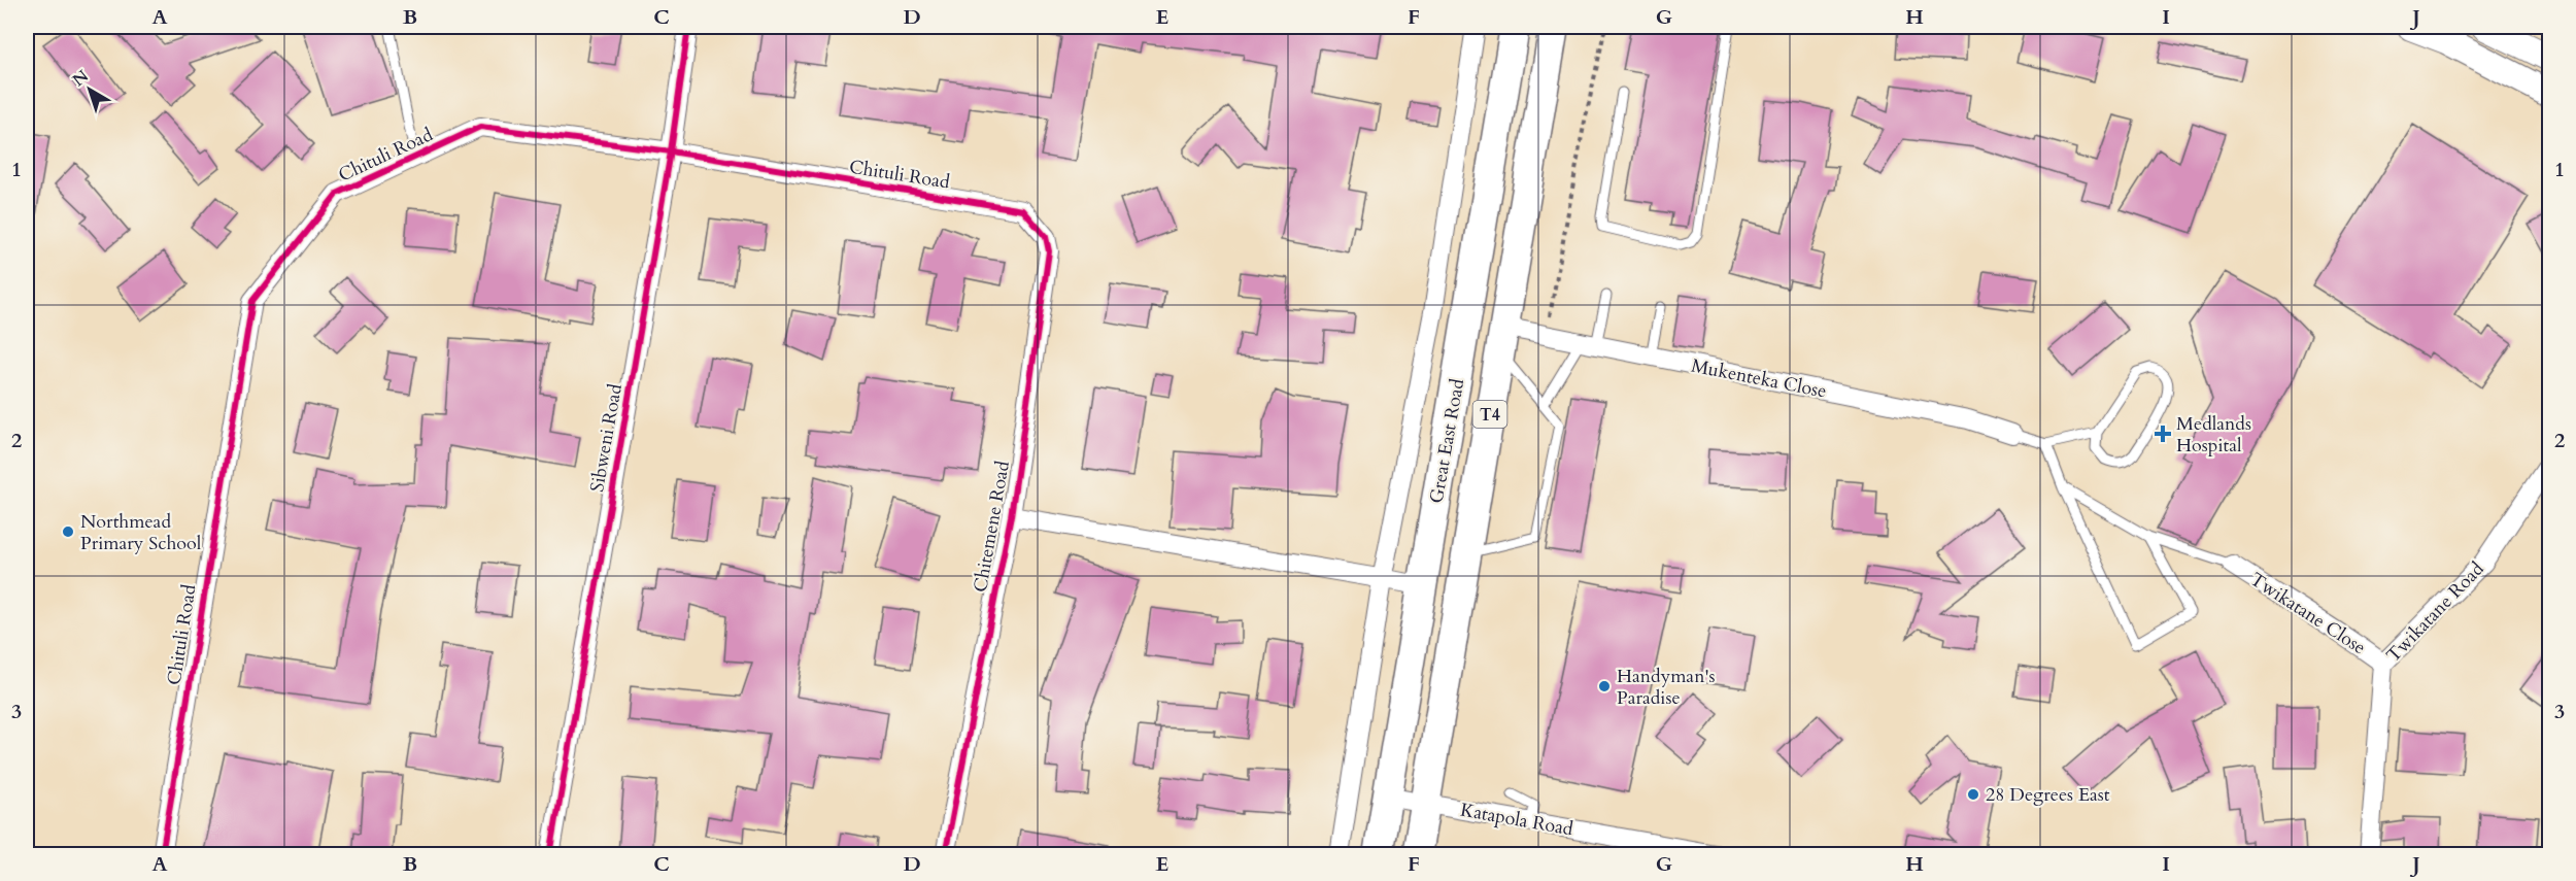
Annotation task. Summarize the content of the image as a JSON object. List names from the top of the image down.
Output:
{
  "streets": {
    "main road": ["T4", "Great East Road"],
    "street": [
      "Chituli Road",
      "Mukenteka Close",
      "Sibweni Road",
      "Chitemene Road",
      "Twikatane Road",
      "Twikatane Close",
      "Katapola Road"
    ]
  },
  "crossings": [
    ["Chituli Road", "Sibweni Road"],
    ["Chituli Road", "Chitemene Road"],
    ["Mukenteka Close", "Great East Road"],
    ["Great East Road", "Katapola Road"],
    ["Twikatane Road", "Twikatane Close"]
  ],
  "places": {
    "health": ["Medlands Hospital"],
    "other": ["Northmead Primary School", "Handyman's Paradise", "28 Degrees East"]
  },
  "north": "top left",
  "grid": {
    "columns": [
      "A",
      "B",
      "C",
      "D",
      "E",
      "F",
      "G",
      "H",
      "I",
      "J"
    ],
    "rows": ["1", "2", "3"]
  }
}
